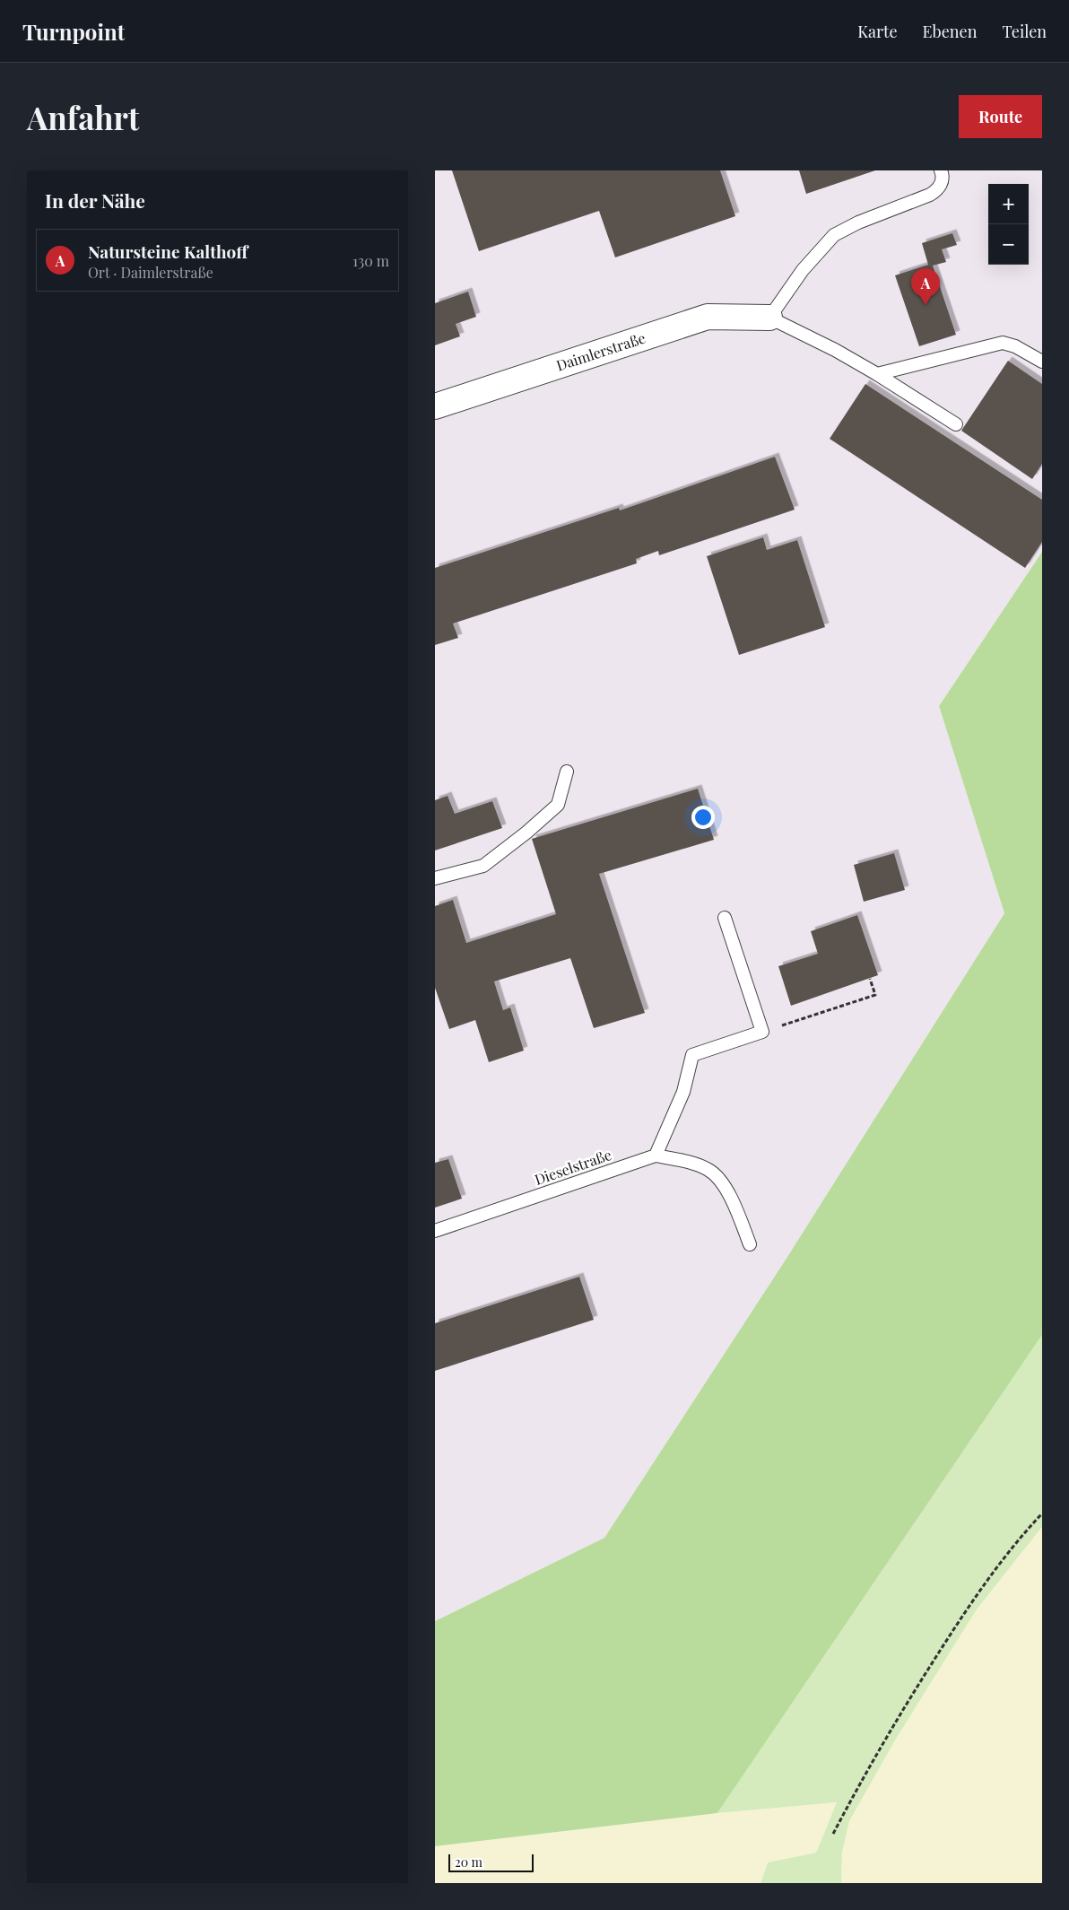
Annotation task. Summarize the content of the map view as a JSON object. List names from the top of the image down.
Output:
{
  "streets": {
    "street": ["Daimlerstraße"],
    "lane": ["Dieselstraße"]
  },
  "scale_bar": "20 m",
  "page": {
    "header": "Turnpoint",
    "nav": ["Karte", "Ebenen", "Teilen"],
    "buttons": "Route",
    "title": "Anfahrt",
    "heading": "In der Nähe",
    "map_buttons": ["+", "−"],
    "list": [
      {
        "mark": "A",
        "name": "Natursteine Kalthoff",
        "note": "Ort · Daimlerstraße",
        "value": "130 m"
      }
    ],
    "pins": "A",
    "scale": "20 m"
  }
}
